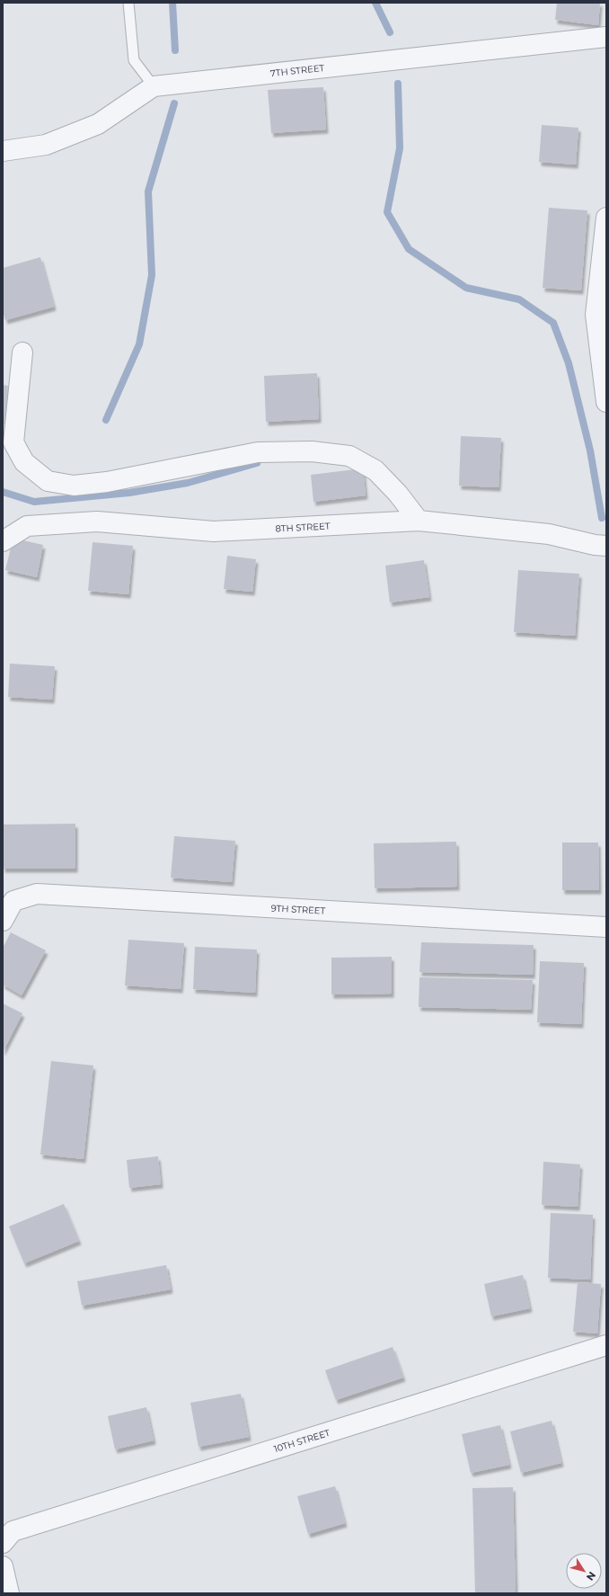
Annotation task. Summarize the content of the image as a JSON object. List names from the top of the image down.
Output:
{
  "streets": {
    "street": [
      "7TH STREET",
      "8TH STREET",
      "9TH STREET",
      "10TH STREET"
    ]
  },
  "north": "bottom right"
}
